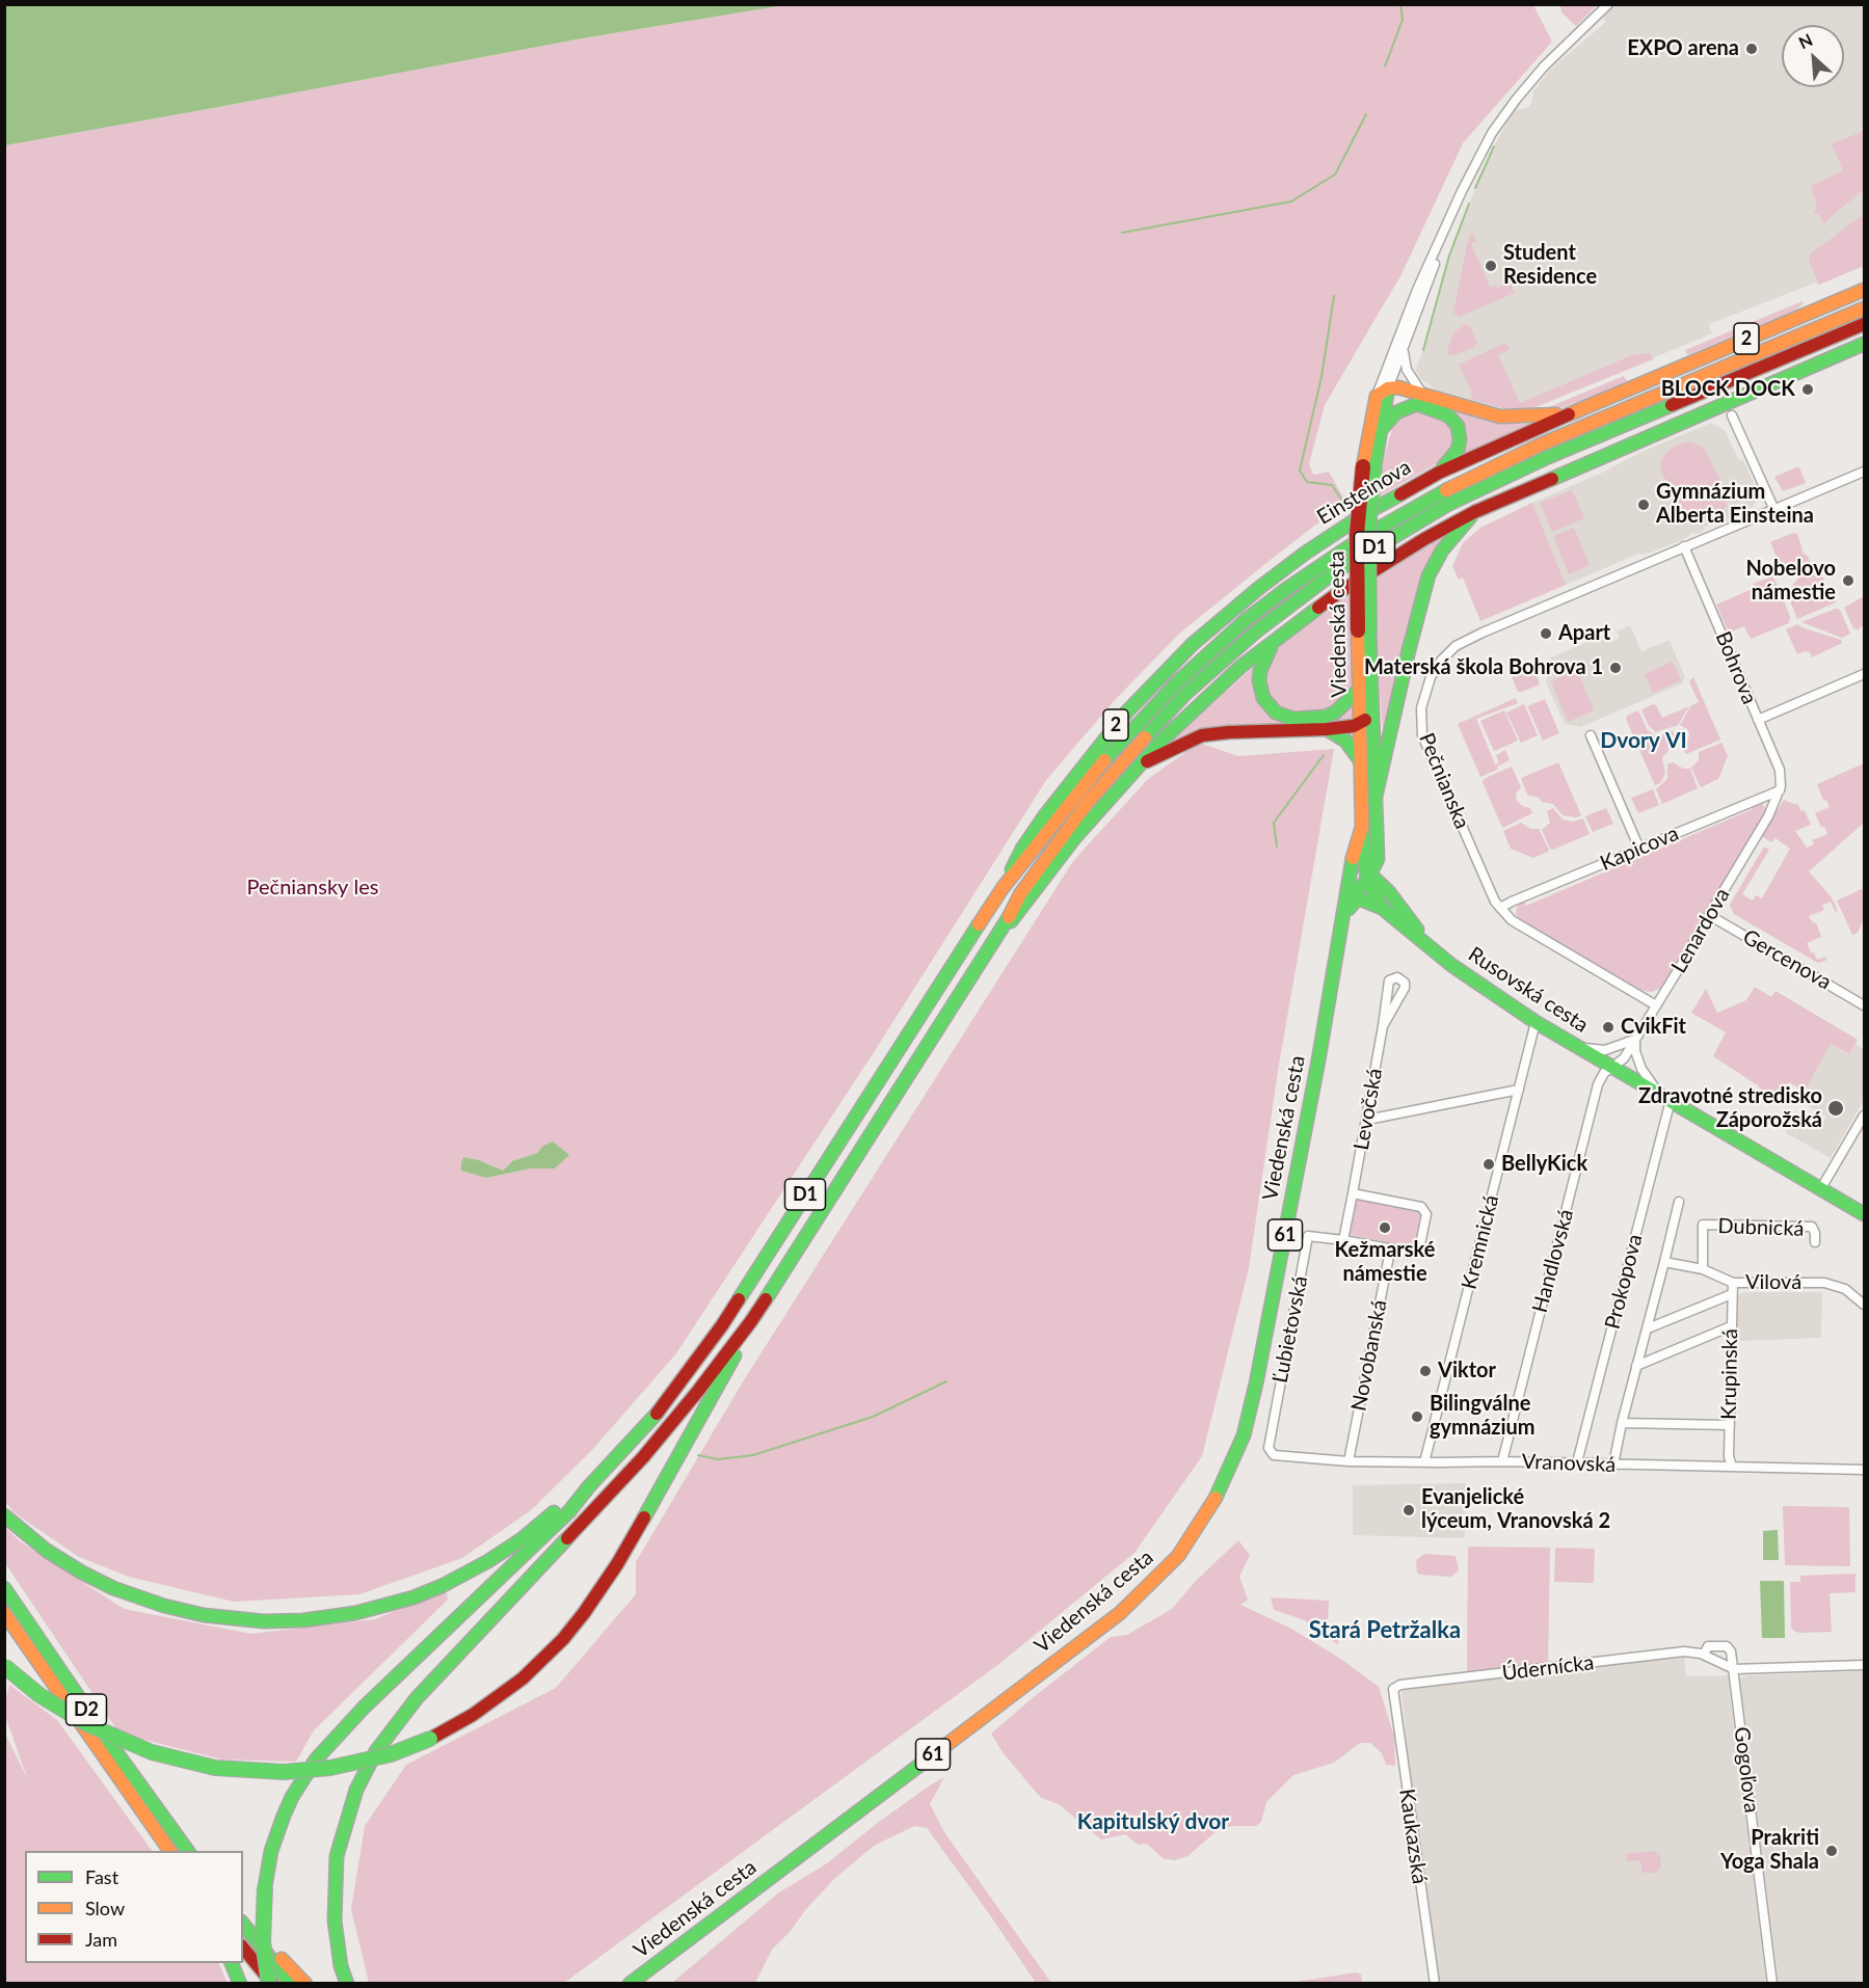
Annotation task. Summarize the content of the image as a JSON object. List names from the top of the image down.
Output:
{
  "streets": {
    "main road": [
      "2",
      "Einsteinova",
      "D1",
      "Viedenská cesta",
      "Rusovská cesta",
      "61",
      "D2"
    ],
    "street": [
      "Bohrova",
      "Pečnianska",
      "Kapicova",
      "Lenardova",
      "Gercenova",
      "Levočská",
      "Dubnická",
      "Kremnická",
      "Handlovská",
      "Prokopova",
      "Vilová",
      "Ľubietovská",
      "Novobanská",
      "Krupinská",
      "Vranovská",
      "Údernícka",
      "Gogoľova",
      "Kaukazská"
    ]
  },
  "crossings": [
    ["2", "Einsteinova"],
    ["2", "D1"],
    ["2", "Viedenská cesta"],
    ["Einsteinova", "D1"],
    ["Viedenská cesta", "Rusovská cesta"],
    ["Bohrova", "Pečnianska"],
    ["Bohrova", "Kapicova"],
    ["Bohrova", "Lenardova"],
    ["Pečnianska", "Kapicova"],
    ["Pečnianska", "Lenardova"],
    ["Kapicova", "Lenardova"],
    ["Lenardova", "Gercenova"],
    ["Lenardova", "Rusovská cesta"],
    ["Lenardova", "Handlovská"],
    ["Rusovská cesta", "Kremnická"],
    ["Rusovská cesta", "Handlovská"],
    ["Rusovská cesta", "Prokopova"],
    ["Dubnická", "Vilová"],
    ["Kremnická", "Vranovská"],
    ["Handlovská", "Vranovská"],
    ["Prokopova", "Vranovská"],
    ["Vilová", "Krupinská"],
    ["Ľubietovská", "Vranovská"],
    ["Novobanská", "Vranovská"],
    ["Krupinská", "Vranovská"],
    ["Údernícka", "Gogoľova"],
    ["Údernícka", "Kaukazská"]
  ],
  "districts": ["Dvory VI", "Stará Petržalka", "Kapitulský dvor"],
  "parks": ["Pečniansky les"],
  "places": [
    "EXPO arena",
    "Student Residence",
    "BLOCK DOCK",
    "Gymnázium Alberta Einsteina",
    "Nobelovo námestie",
    "Apart",
    "Materská škola Bohrova 1",
    "CvikFit",
    "Zdravotné stredisko Záporožská",
    "BellyKick",
    "Kežmarské námestie",
    "Viktor",
    "Bilingválne gymnázium",
    "Evanjelické lýceum, Vranovská 2",
    "Prakriti Yoga Shala"
  ],
  "legend": ["Fast", "Slow", "Jam"],
  "north": "top left"
}
